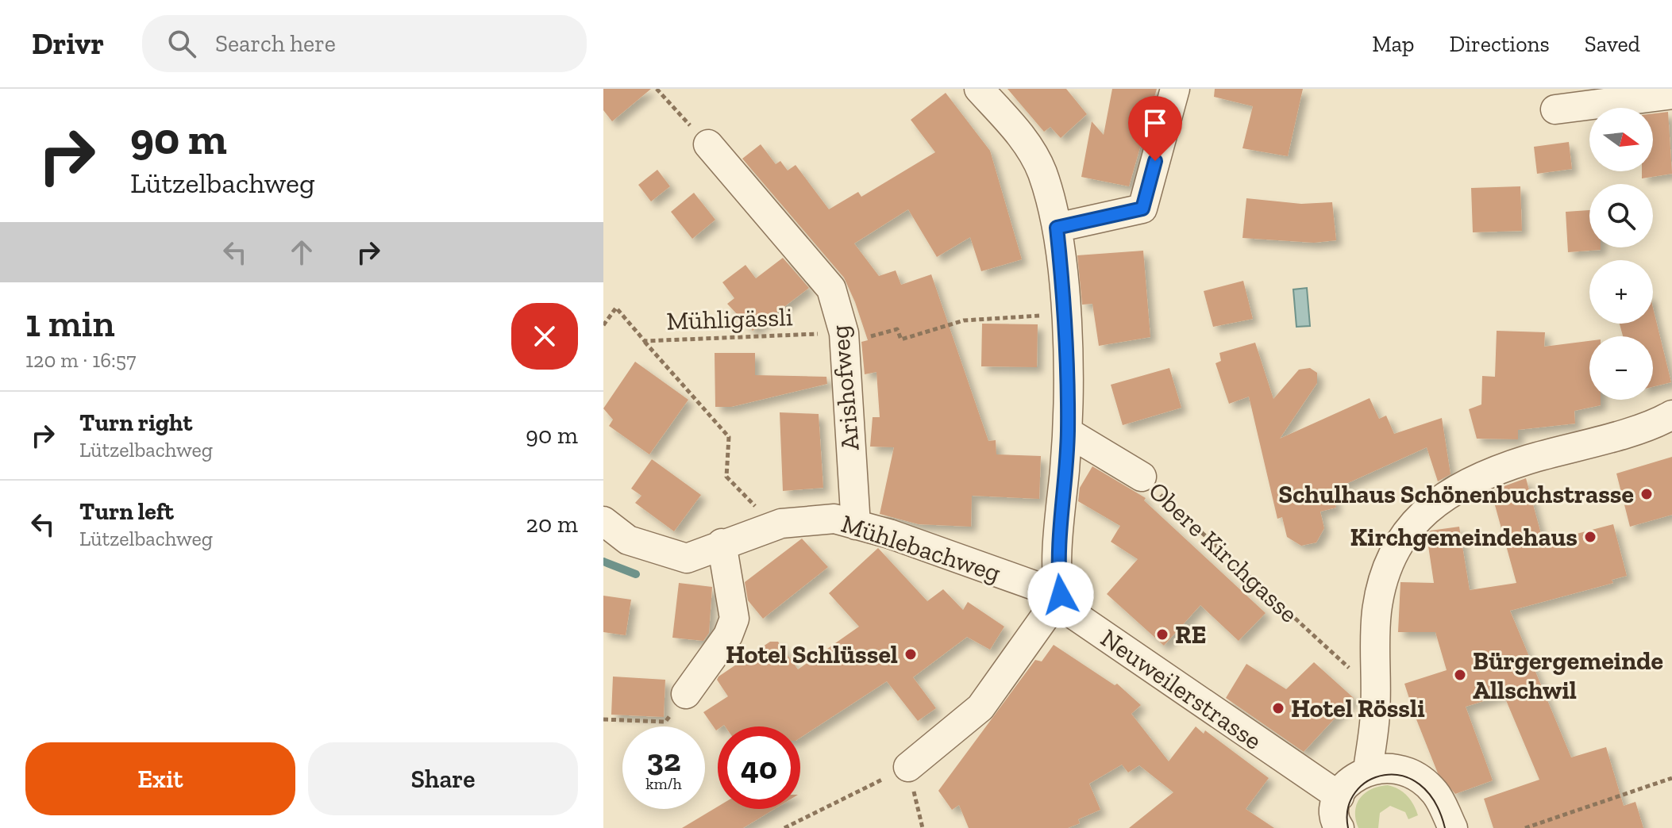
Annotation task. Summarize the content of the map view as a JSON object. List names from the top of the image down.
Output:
{
  "streets": {
    "street": [
      "Arishofweg",
      "Mühlebachweg",
      "Obere Kirchgasse",
      "Neuweilerstrasse"
    ],
    "path": ["Mühligässli"]
  },
  "crossings": [
    ["Mühligässli", "Arishofweg"],
    ["Arishofweg", "Mühlebachweg"],
    ["Mühlebachweg", "Neuweilerstrasse"]
  ],
  "places": [
    "Schulhaus Schönenbuchstrasse",
    "Kirchgemeindehaus",
    "RE",
    "Hotel Schlüssel",
    "Bürgergemeinde Allschwil",
    "Hotel Rössli"
  ],
  "north": "right",
  "page": {
    "header": "Drivr",
    "search": "Search here",
    "nav": ["Map", "Directions", "Saved"],
    "turn": ["90 m", "Lützelbachweg"],
    "map_buttons": ["+", "−"],
    "heading": ["1 min", "120 m · 16:57"],
    "list": [
      {
        "name": "Turn right",
        "note": "Lützelbachweg",
        "value": "90 m"
      },
      {
        "name": "Turn left",
        "note": "Lützelbachweg",
        "value": "20 m"
      }
    ],
    "speed": "32 km/h",
    "limit": "40",
    "buttons": ["Exit", "Share"]
  }
}
